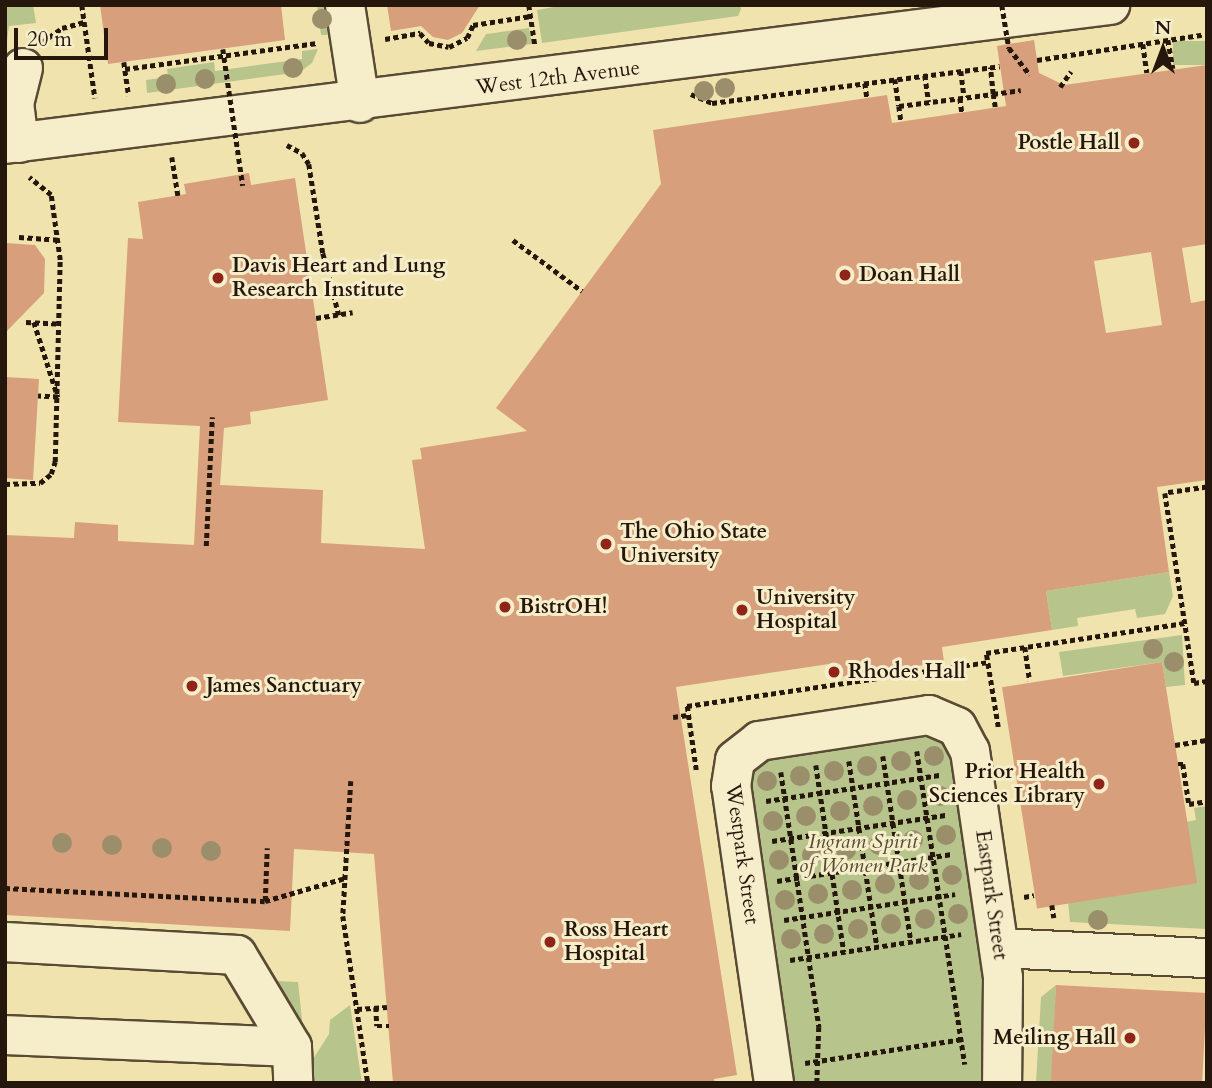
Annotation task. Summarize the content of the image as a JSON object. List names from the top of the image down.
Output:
{
  "streets": {
    "street": ["West 12th Avenue", "Westpark Street", "Eastpark Street"]
  },
  "crossings": [
    ["Westpark Street", "Eastpark Street"]
  ],
  "parks": ["Ingram Spirit of Women Park"],
  "places": [
    "Postle Hall",
    "Doan Hall",
    "Davis Heart and Lung Research Institute",
    "The Ohio State University",
    "BistrOH!",
    "University Hospital",
    "Rhodes Hall",
    "James Sanctuary",
    "Prior Health Sciences Library",
    "Ross Heart Hospital",
    "Meiling Hall"
  ],
  "scale_bar": "20 m",
  "north": "top"
}
